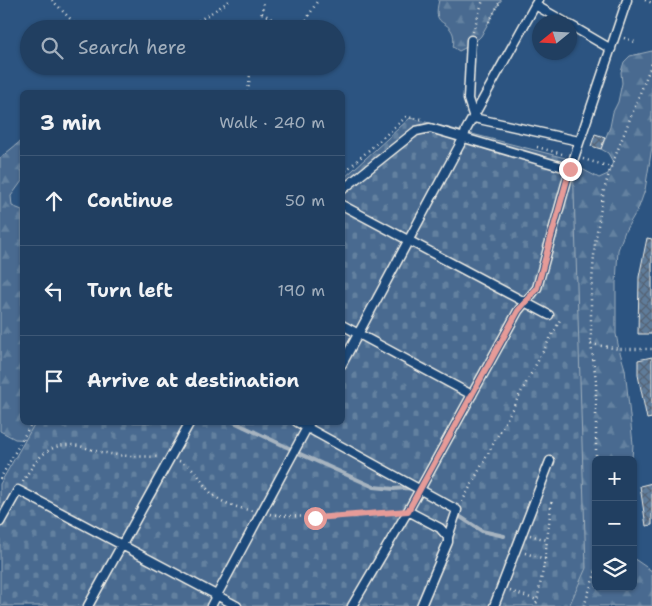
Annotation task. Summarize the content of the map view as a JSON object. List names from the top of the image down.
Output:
{
  "north": "left",
  "page": {
    "search": "Search here",
    "heading": ["3 min", "Walk · 240 m"],
    "list": [
      ["Continue", "50 m"],
      ["Turn left", "190 m"],
      "Arrive at destination"
    ],
    "map_buttons": ["+", "−"]
  }
}
